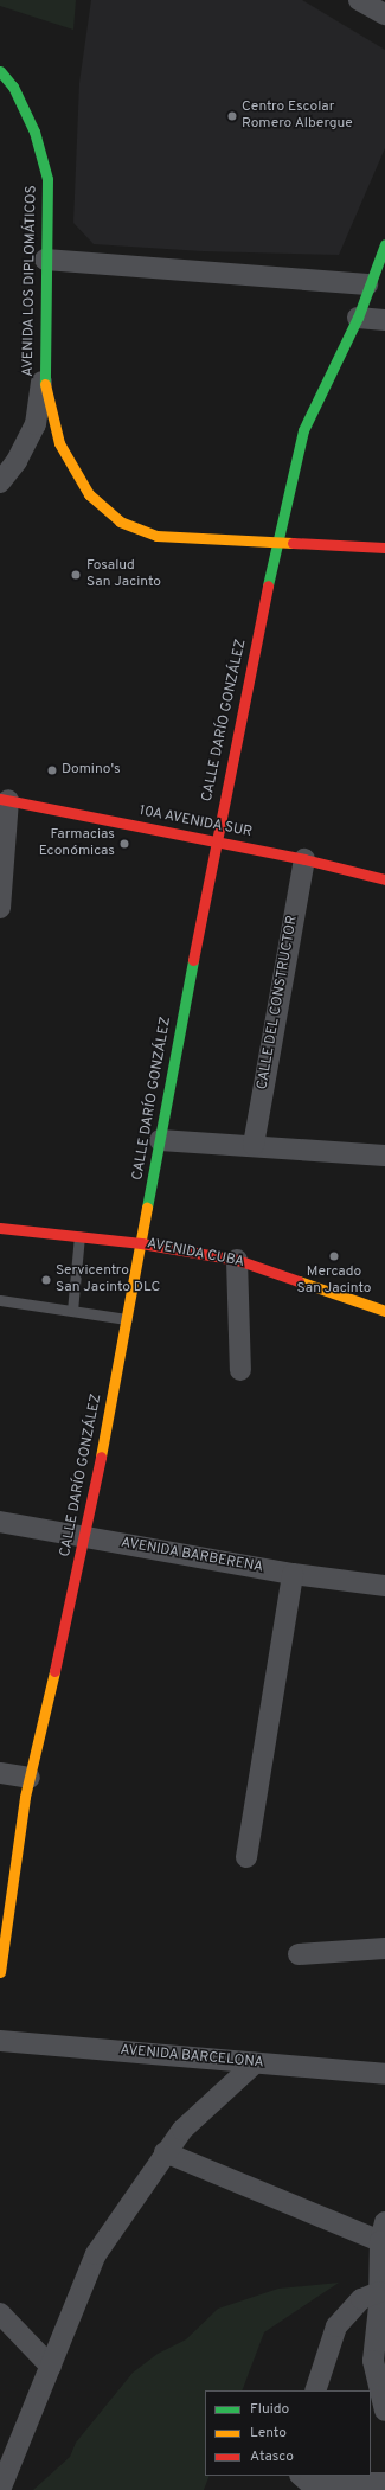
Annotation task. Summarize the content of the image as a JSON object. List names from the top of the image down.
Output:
{
  "streets": {
    "street": [
      "AVENIDA LOS DIPLOMÁTICOS",
      "CALLE DARÍO GONZÁLEZ",
      "10A AVENIDA SUR",
      "CALLE DEL CONSTRUCTOR",
      "AVENIDA CUBA",
      "AVENIDA BARBERENA",
      "AVENIDA BARCELONA"
    ]
  },
  "crossings": [
    ["AVENIDA LOS DIPLOMÁTICOS", "CALLE DARÍO GONZÁLEZ"],
    ["CALLE DARÍO GONZÁLEZ", "10A AVENIDA SUR"],
    ["CALLE DARÍO GONZÁLEZ", "AVENIDA CUBA"],
    ["CALLE DARÍO GONZÁLEZ", "AVENIDA BARBERENA"],
    ["10A AVENIDA SUR", "CALLE DEL CONSTRUCTOR"]
  ],
  "places": [
    "Centro Escolar Romero Albergue",
    "Fosalud San Jacinto",
    "Domino's",
    "Farmacias Económicas",
    "Mercado San Jacinto",
    "Servicentro San Jacinto DLC"
  ],
  "legend": ["Fluido", "Lento", "Atasco"]
}
